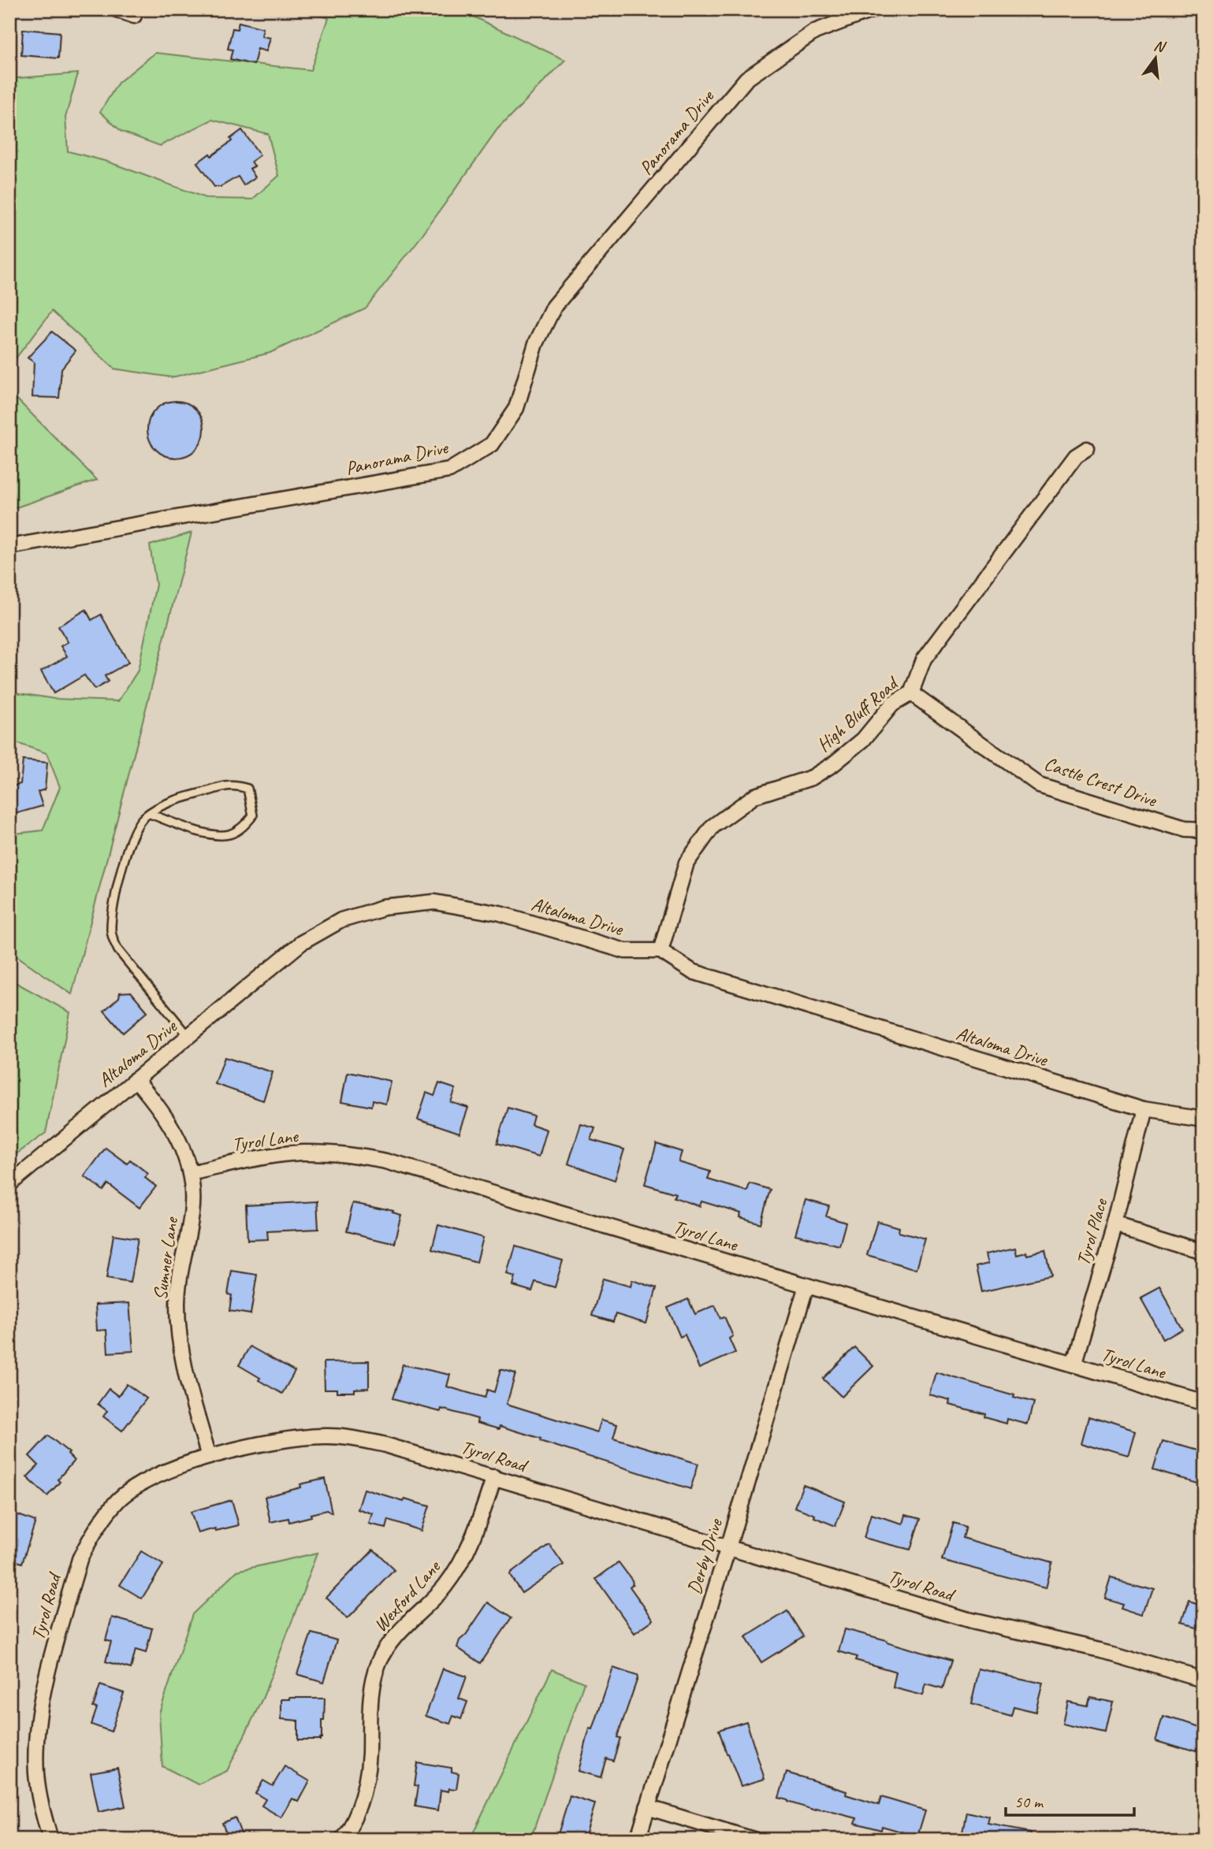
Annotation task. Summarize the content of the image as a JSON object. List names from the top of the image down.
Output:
{
  "streets": {
    "street": [
      "Panorama Drive",
      "High Bluff Road",
      "Castle Crest Drive",
      "Altaloma Drive",
      "Tyrol Lane",
      "Tyrol Place",
      "Sumner Lane",
      "Tyrol Road",
      "Derby Drive",
      "Wexford Lane"
    ]
  },
  "crossings": [
    ["High Bluff Road", "Castle Crest Drive"],
    ["High Bluff Road", "Altaloma Drive"],
    ["Altaloma Drive", "Tyrol Place"],
    ["Altaloma Drive", "Sumner Lane"],
    ["Tyrol Lane", "Tyrol Place"],
    ["Tyrol Lane", "Sumner Lane"],
    ["Tyrol Lane", "Derby Drive"],
    ["Sumner Lane", "Tyrol Road"],
    ["Tyrol Road", "Derby Drive"],
    ["Tyrol Road", "Wexford Lane"]
  ],
  "scale_bar": "50 m",
  "north": "top"
}
